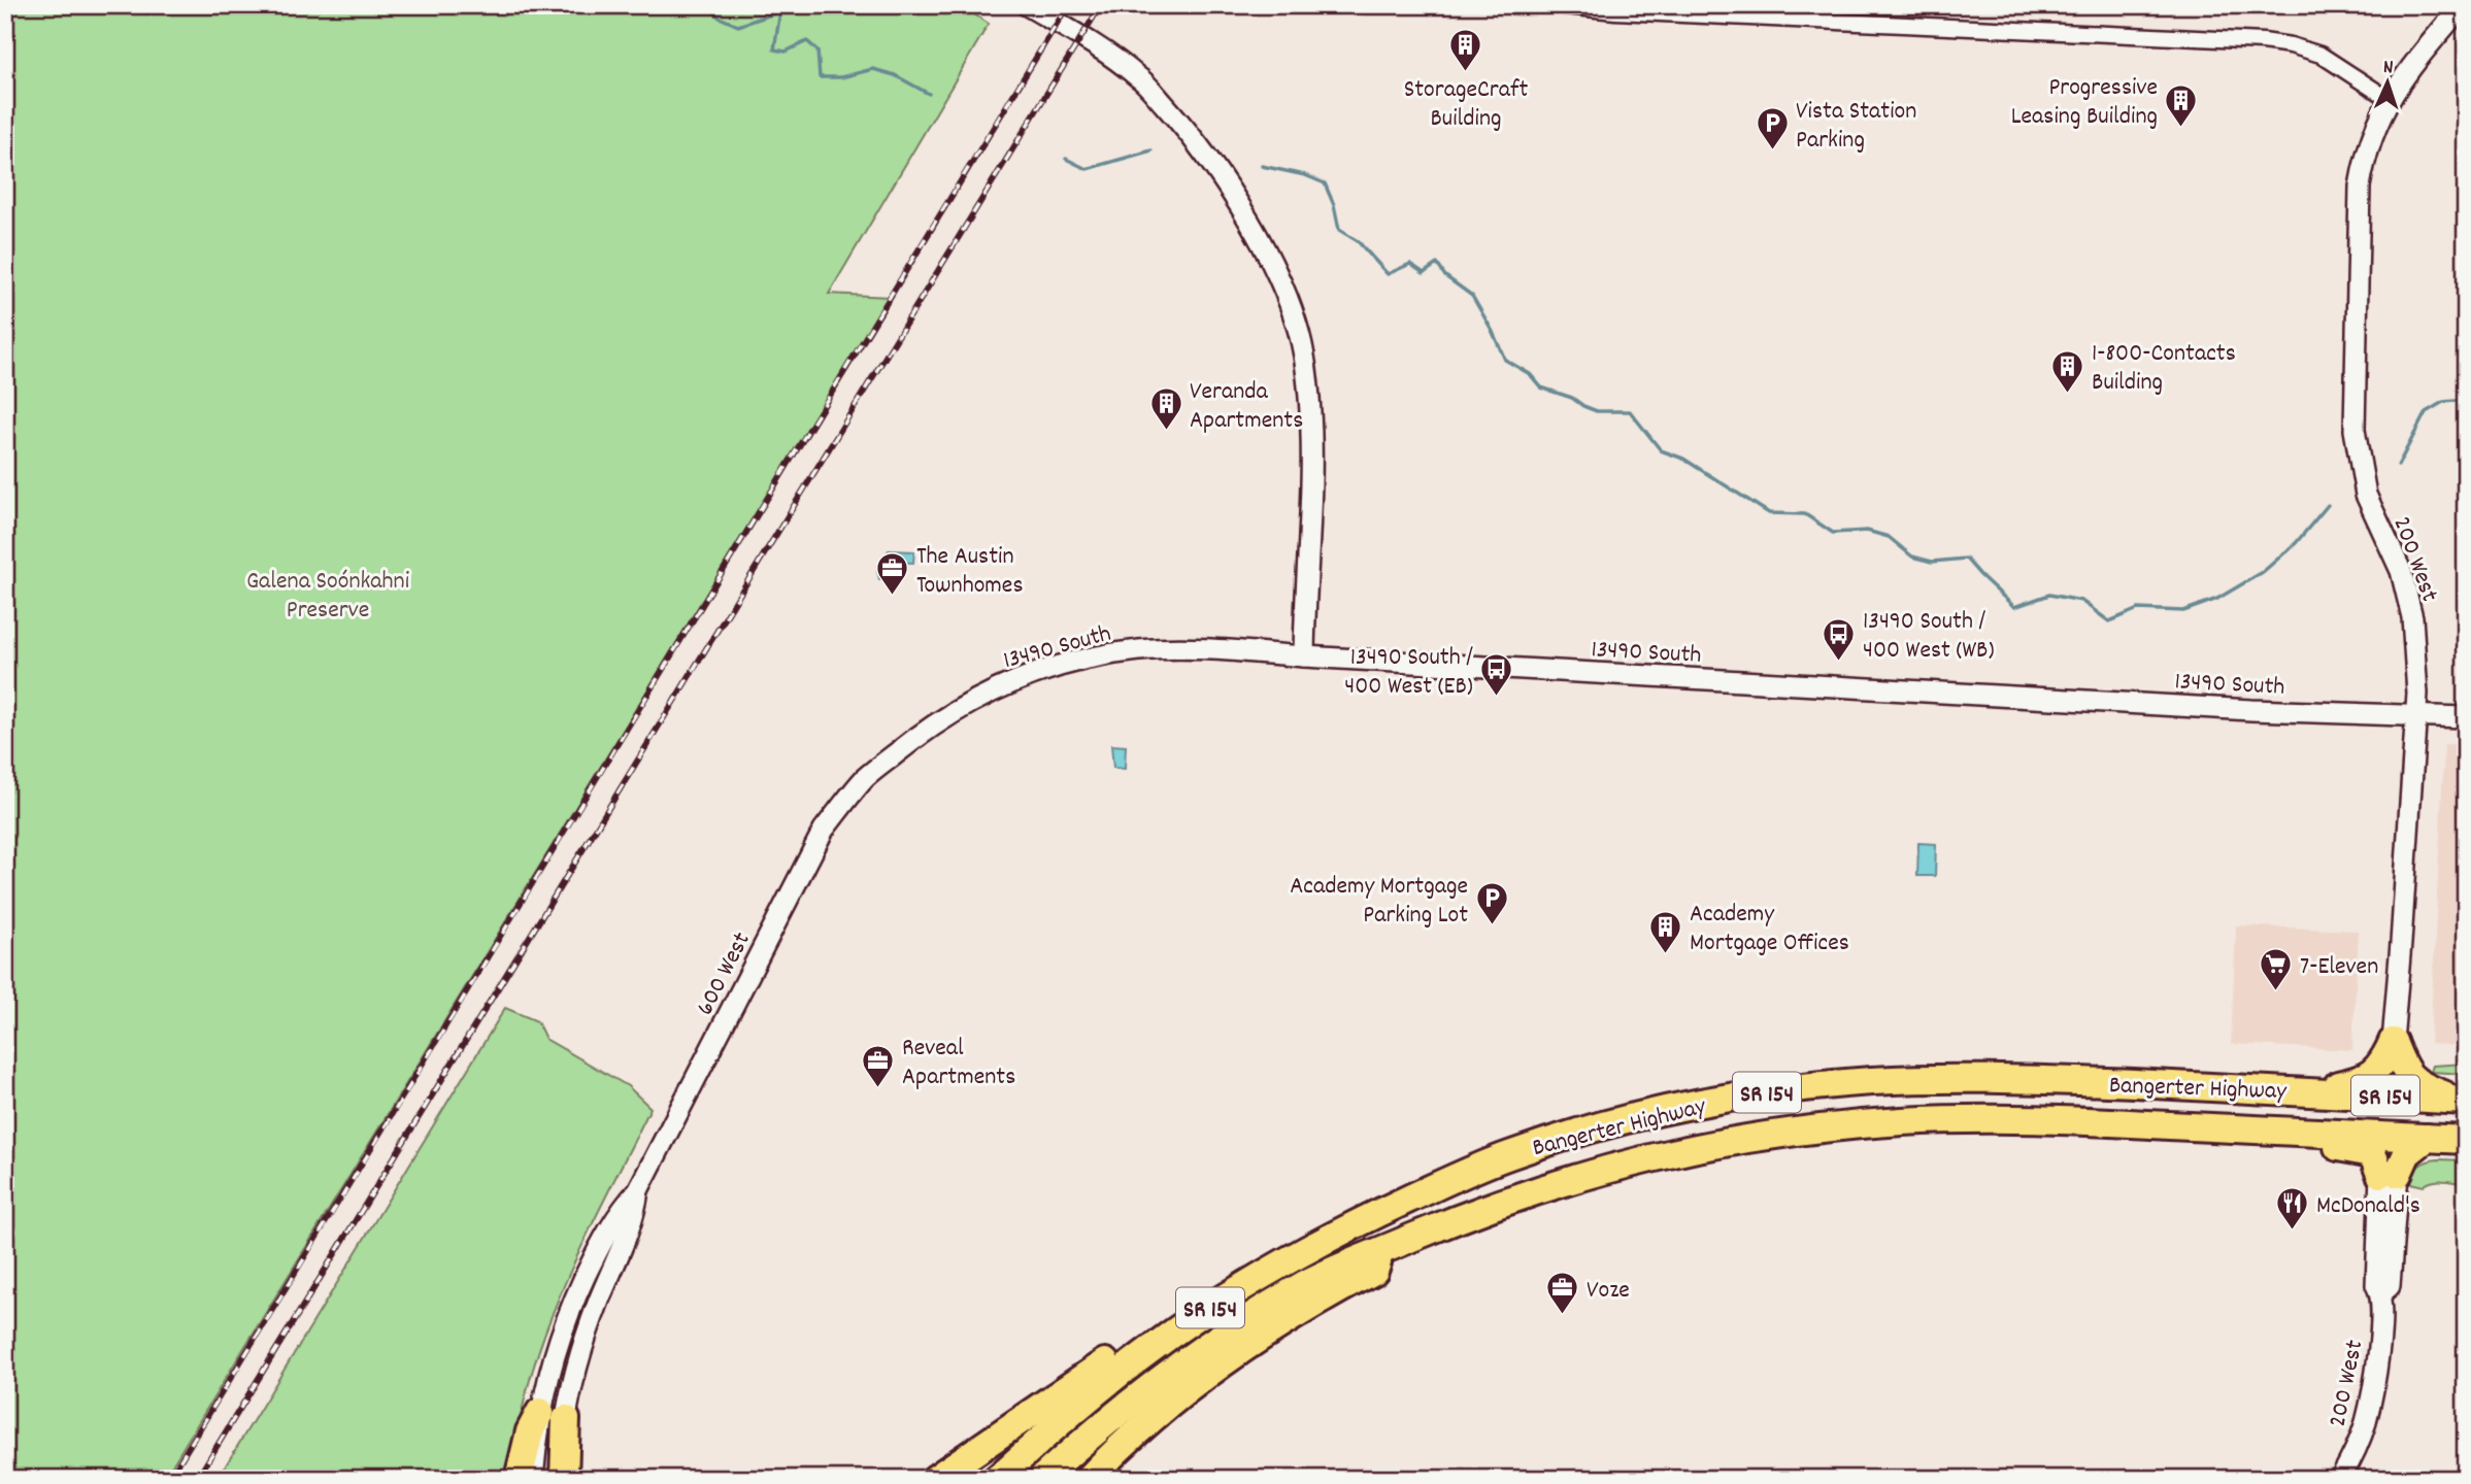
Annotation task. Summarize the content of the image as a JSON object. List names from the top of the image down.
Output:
{
  "streets": {
    "highway": ["Bangerter Highway", "SR 154"],
    "main road": ["200 West", "13490 South", "600 West"]
  },
  "crossings": [
    ["200 West", "13490 South"],
    ["13490 South", "600 West"]
  ],
  "parks": ["Galena Soónkahni Preserve"],
  "places": {
    "building": [
      "StorageCraft Building",
      "Progressive Leasing Building",
      "1-800-Contacts Building",
      "Veranda Apartments",
      "Academy Mortgage Offices"
    ],
    "parking": ["Vista Station Parking", "Academy Mortgage Parking Lot"],
    "office": ["The Austin Townhomes", "Reveal Apartments", "Voze"],
    "bus stop": ["13490 South / 400 West (WB)", "13490 South / 400 West (EB)"],
    "supermarket": ["7-Eleven"],
    "restaurant": ["McDonald's"]
  },
  "north": "top"
}
